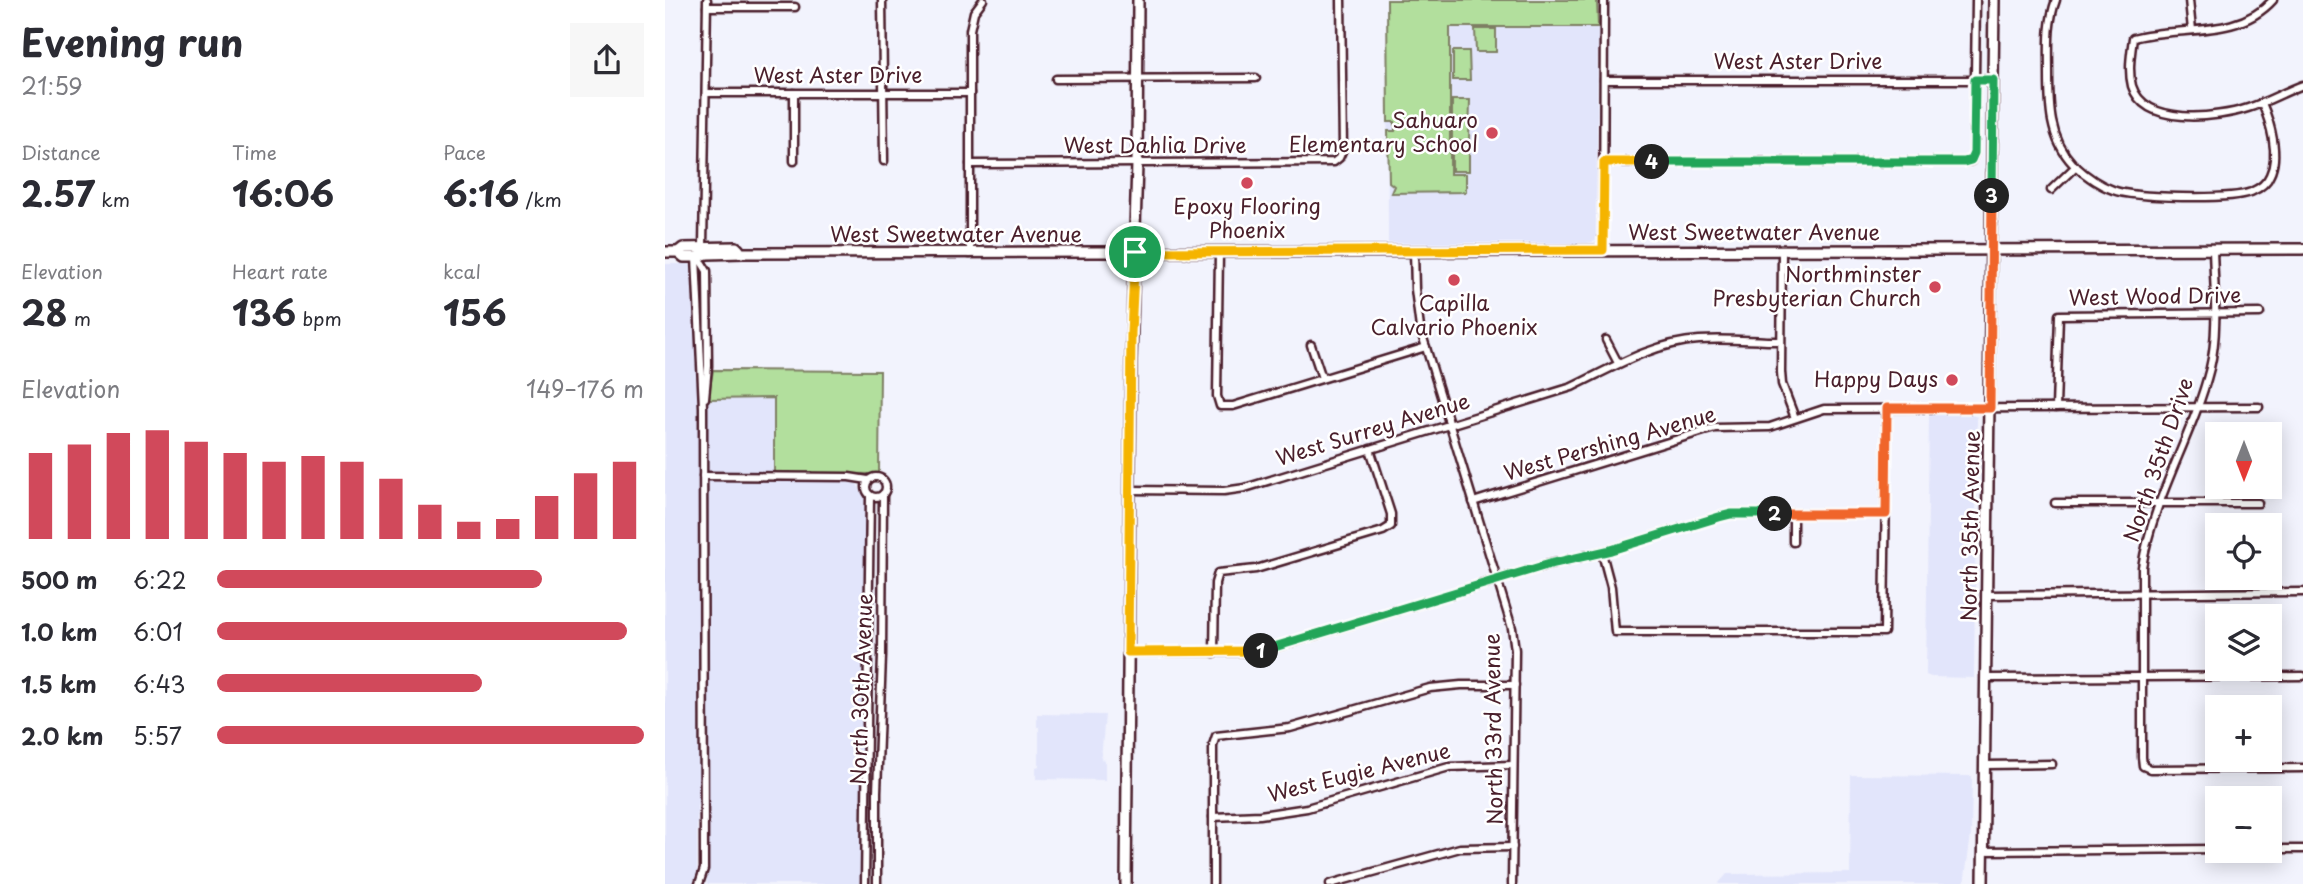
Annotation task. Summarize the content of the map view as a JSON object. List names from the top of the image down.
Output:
{
  "streets": {
    "street": [
      "West Aster Drive",
      "West Dahlia Drive",
      "West Sweetwater Avenue",
      "West Wood Drive",
      "West Surrey Avenue",
      "West Pershing Avenue",
      "North 35th Drive",
      "North 35th Avenue",
      "North 30th Avenue",
      "North 33rd Avenue",
      "West Eugie Avenue"
    ]
  },
  "crossings": [
    ["West Aster Drive", "North 35th Avenue"],
    ["West Sweetwater Avenue", "North 35th Drive"],
    ["West Sweetwater Avenue", "North 35th Avenue"],
    ["West Sweetwater Avenue", "North 33rd Avenue"],
    ["West Wood Drive", "West Pershing Avenue"],
    ["West Wood Drive", "North 35th Drive"],
    ["West Surrey Avenue", "North 33rd Avenue"],
    ["West Pershing Avenue", "North 35th Drive"],
    ["West Pershing Avenue", "North 35th Avenue"],
    ["West Pershing Avenue", "North 33rd Avenue"],
    ["North 33rd Avenue", "West Eugie Avenue"]
  ],
  "places": [
    "Sahuaro Elementary School",
    "Epoxy Flooring Phoenix",
    "Capilla Calvario Phoenix",
    "Northminster Presbyterian Church",
    "Happy Days"
  ],
  "north": "bottom",
  "page": {
    "heading": ["Evening run", "21:59"],
    "stats": [
      ["Distance", "2.57 km"],
      ["Time", "16:06"],
      ["Pace", "6:16 /km"],
      ["Elevation", "28 m"],
      ["Heart rate", "136 bpm"],
      ["kcal", "156"]
    ],
    "pins": [
      "4",
      "3",
      "2",
      "1"
    ],
    "chart": ["Elevation", "149–176 m"],
    "map_buttons": ["+", "−"],
    "list": [
      {
        "name": "500 m",
        "note": "6:22"
      },
      {
        "name": "1.0 km",
        "note": "6:01"
      },
      {
        "name": "1.5 km",
        "note": "6:43"
      },
      {
        "name": "2.0 km",
        "note": "5:57"
      }
    ]
  }
}
